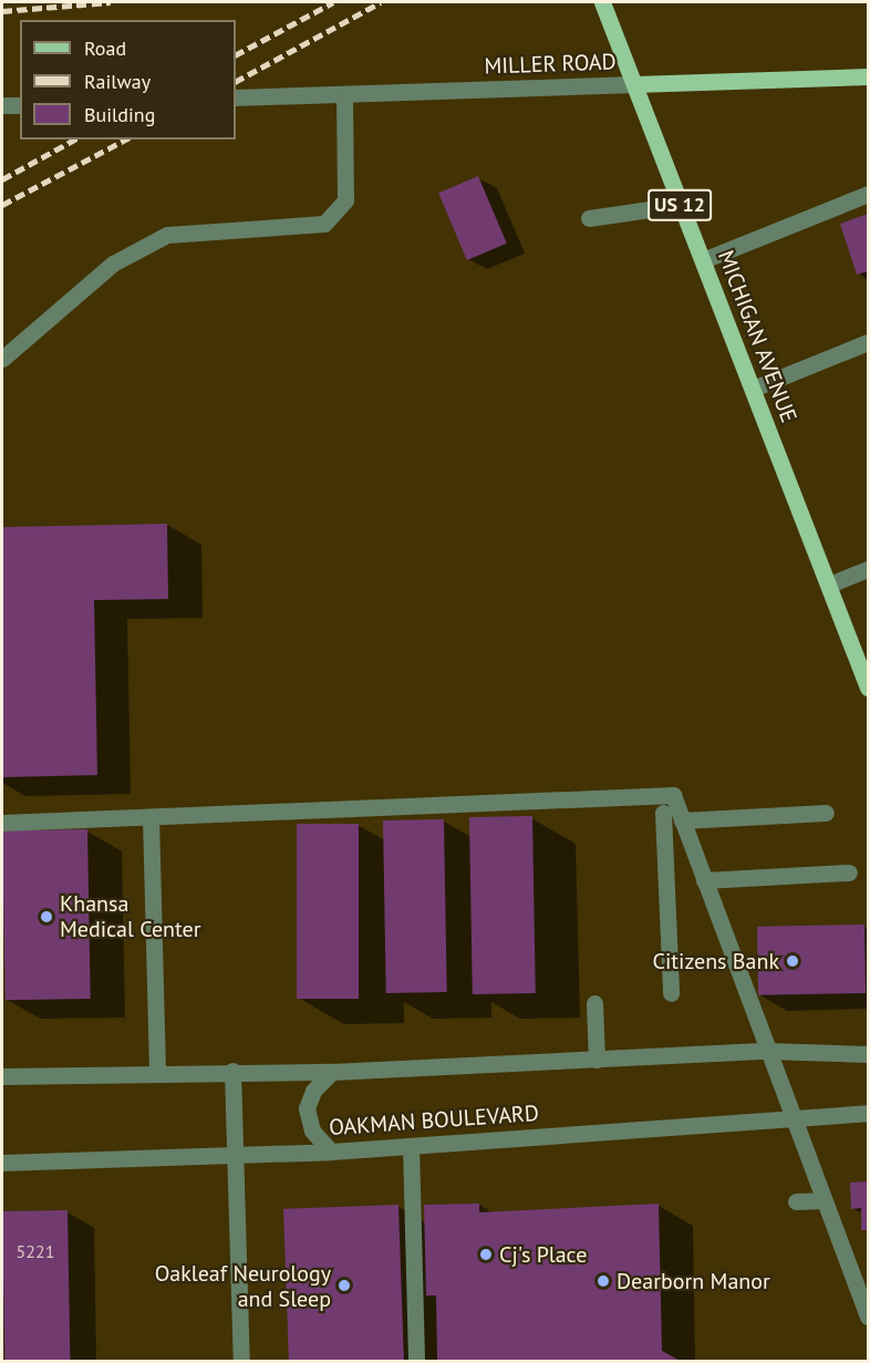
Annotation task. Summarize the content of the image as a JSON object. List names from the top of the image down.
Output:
{
  "streets": {
    "main road": ["MILLER ROAD", "US 12", "MICHIGAN AVENUE"],
    "street": ["OAKMAN BOULEVARD"]
  },
  "crossings": [
    ["MILLER ROAD", "MICHIGAN AVENUE"]
  ],
  "places": [
    "Khansa Medical Center",
    "Citizens Bank",
    "Cj's Place",
    "Dearborn Manor",
    "Oakleaf Neurology and Sleep"
  ],
  "house_numbers": ["5221"],
  "legend": ["Road", "Railway", "Building"]
}
